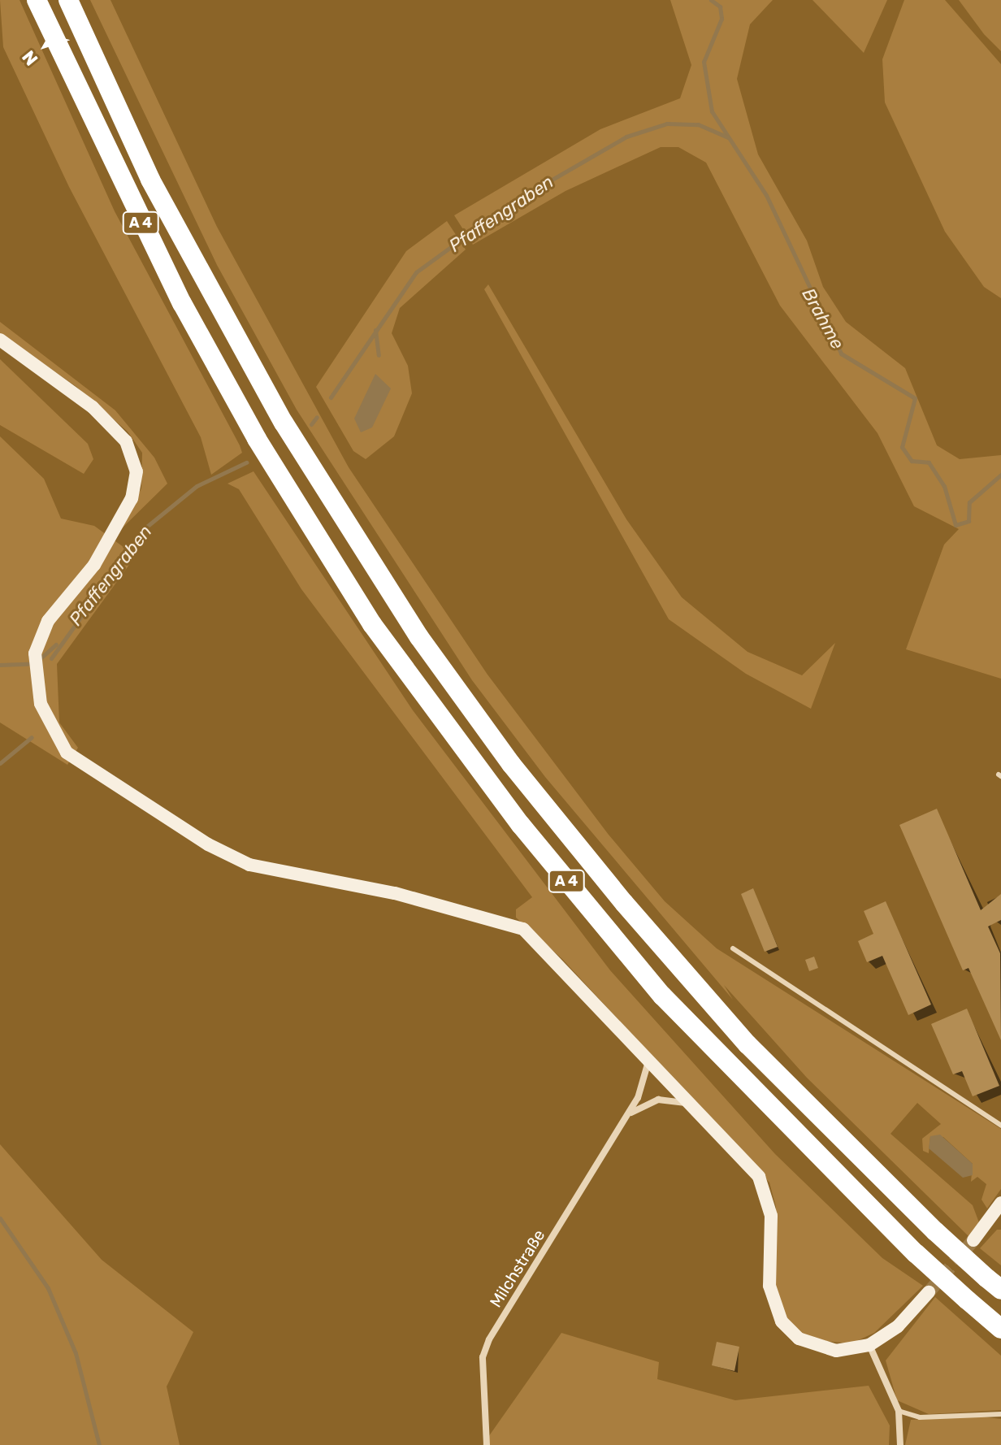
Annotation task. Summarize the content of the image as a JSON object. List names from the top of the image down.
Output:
{
  "streets": {
    "highway": ["A 4"],
    "street": ["Milchstraße"]
  },
  "water": ["Pfaffengraben", "Brahme"],
  "north": "bottom left"
}
